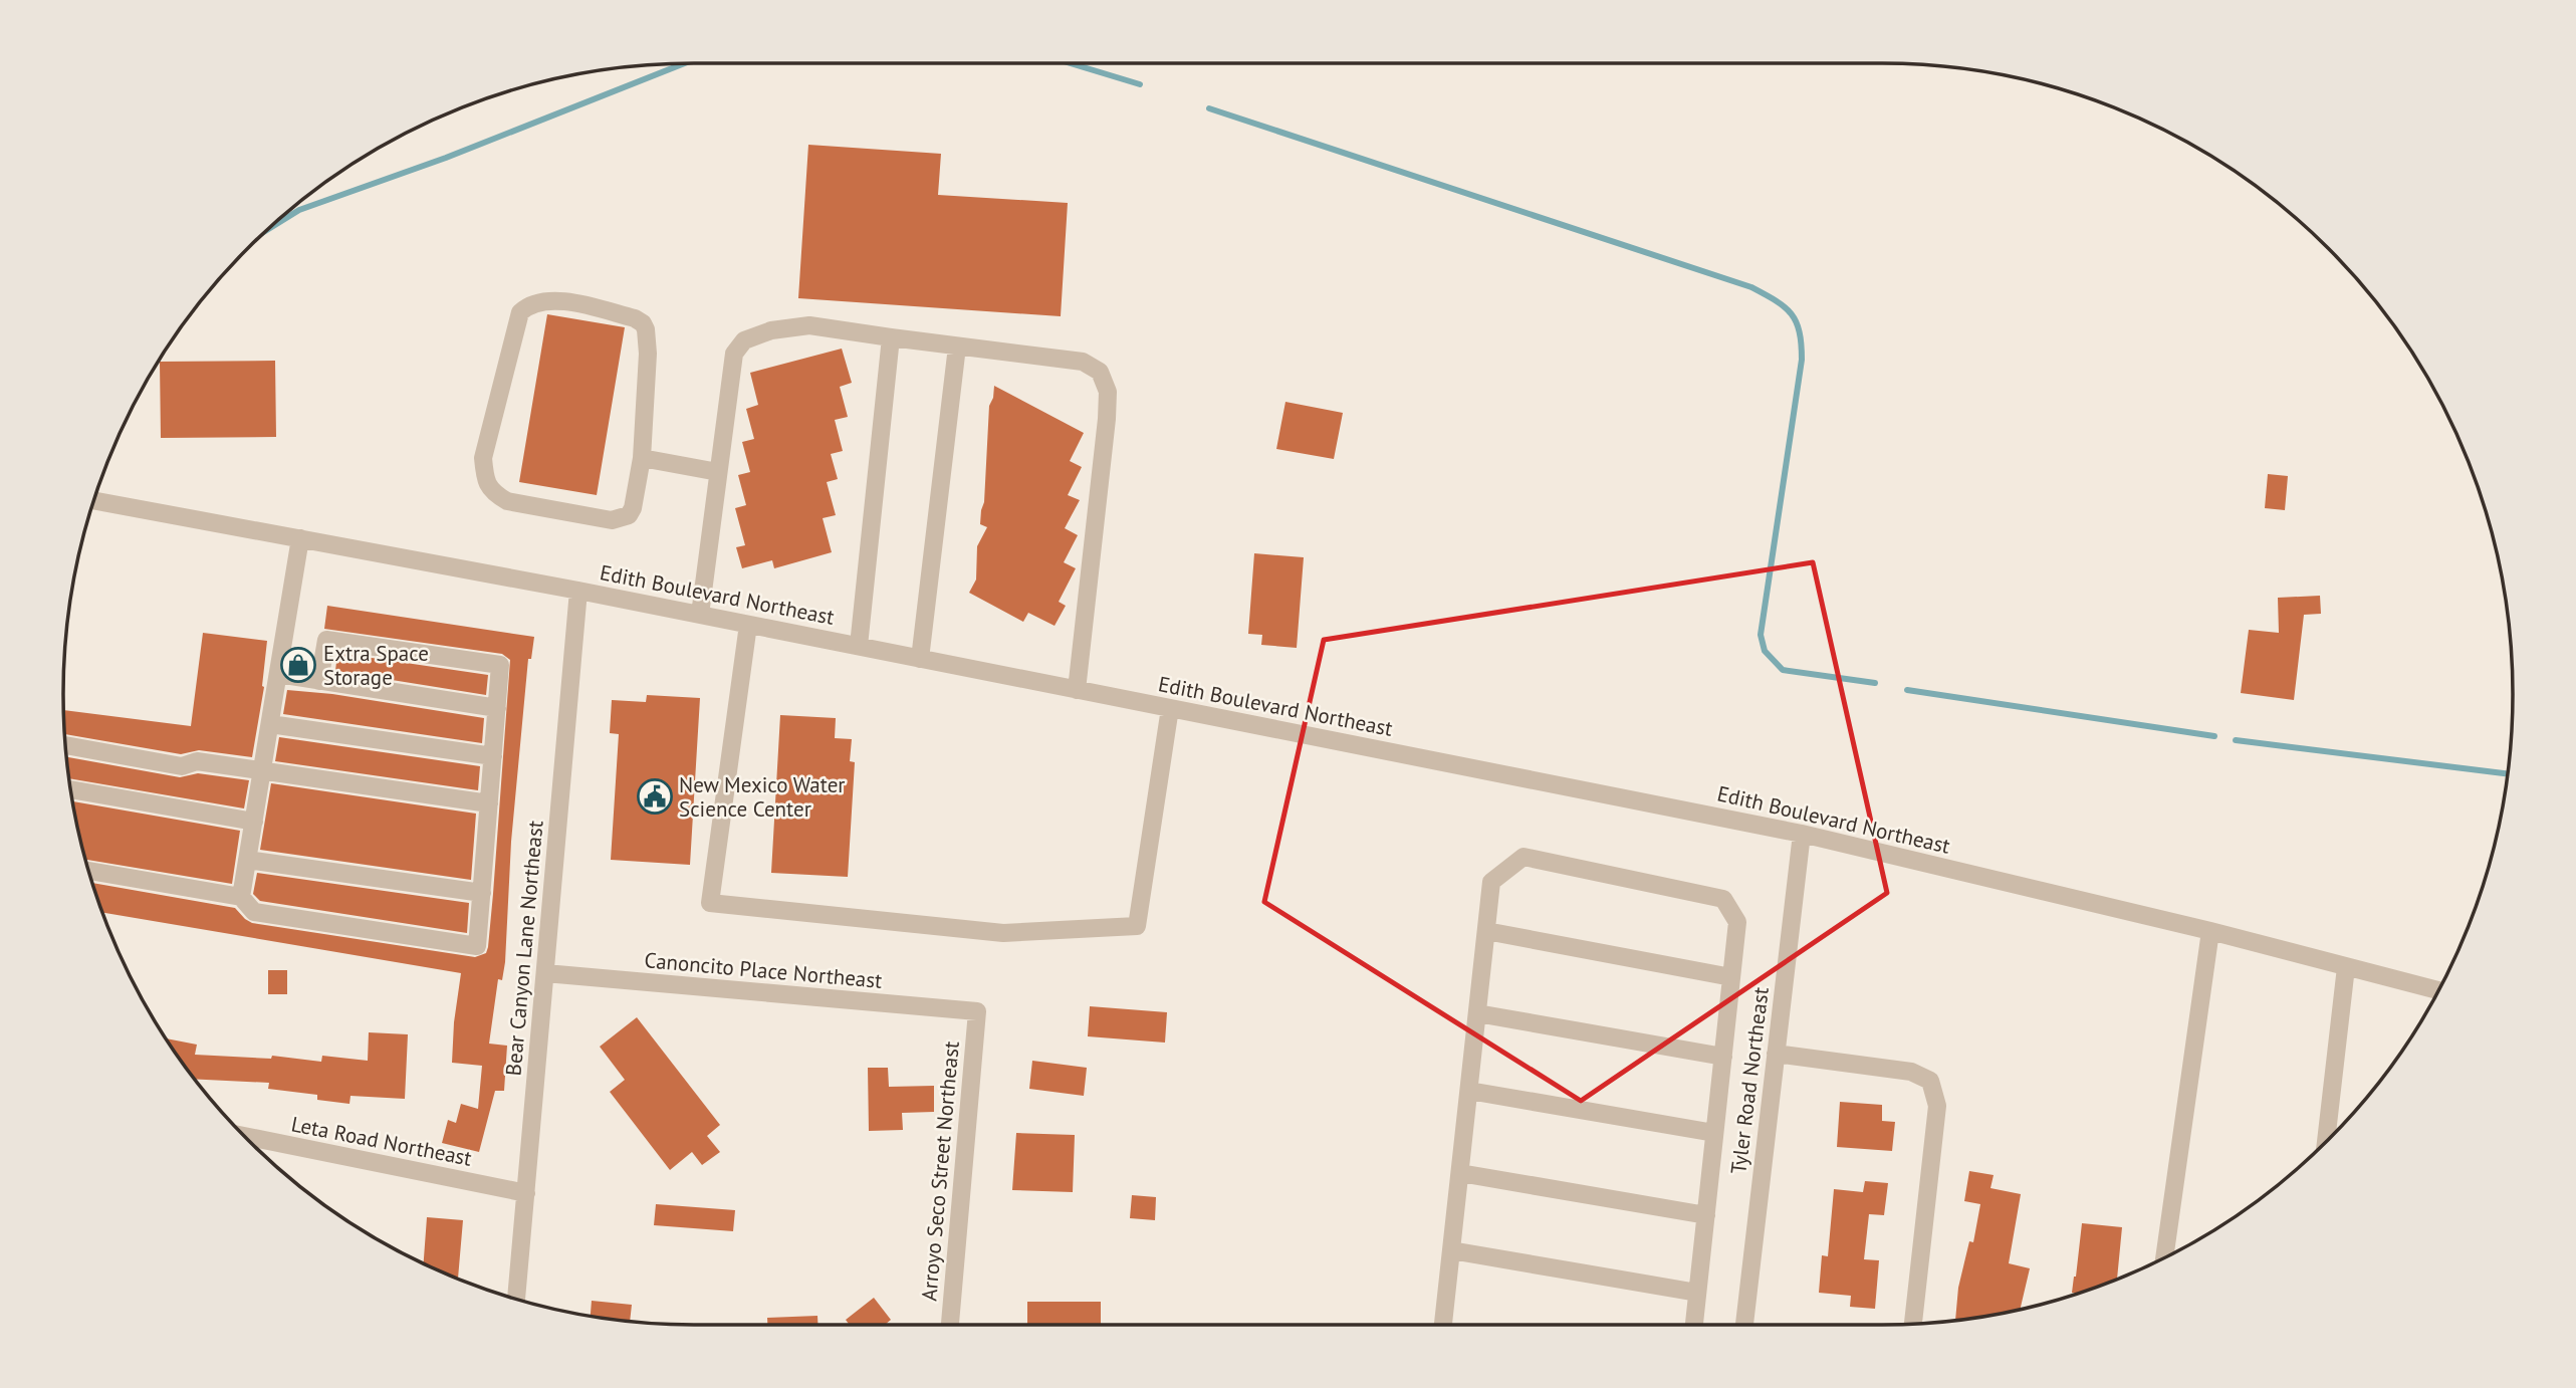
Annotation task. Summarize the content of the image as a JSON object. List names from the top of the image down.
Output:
{
  "streets": {
    "street": [
      "Edith Boulevard Northeast",
      "Bear Canyon Lane Northeast",
      "Canoncito Place Northeast",
      "Tyler Road Northeast",
      "Leta Road Northeast",
      "Arroyo Seco Street Northeast"
    ]
  },
  "crossings": [
    ["Edith Boulevard Northeast", "Bear Canyon Lane Northeast"],
    ["Edith Boulevard Northeast", "Tyler Road Northeast"],
    ["Bear Canyon Lane Northeast", "Canoncito Place Northeast"],
    ["Bear Canyon Lane Northeast", "Leta Road Northeast"],
    ["Canoncito Place Northeast", "Arroyo Seco Street Northeast"]
  ],
  "places": {
    "shop": ["Extra Space Storage"],
    "public building": ["New Mexico Water Science Center"]
  }
}
